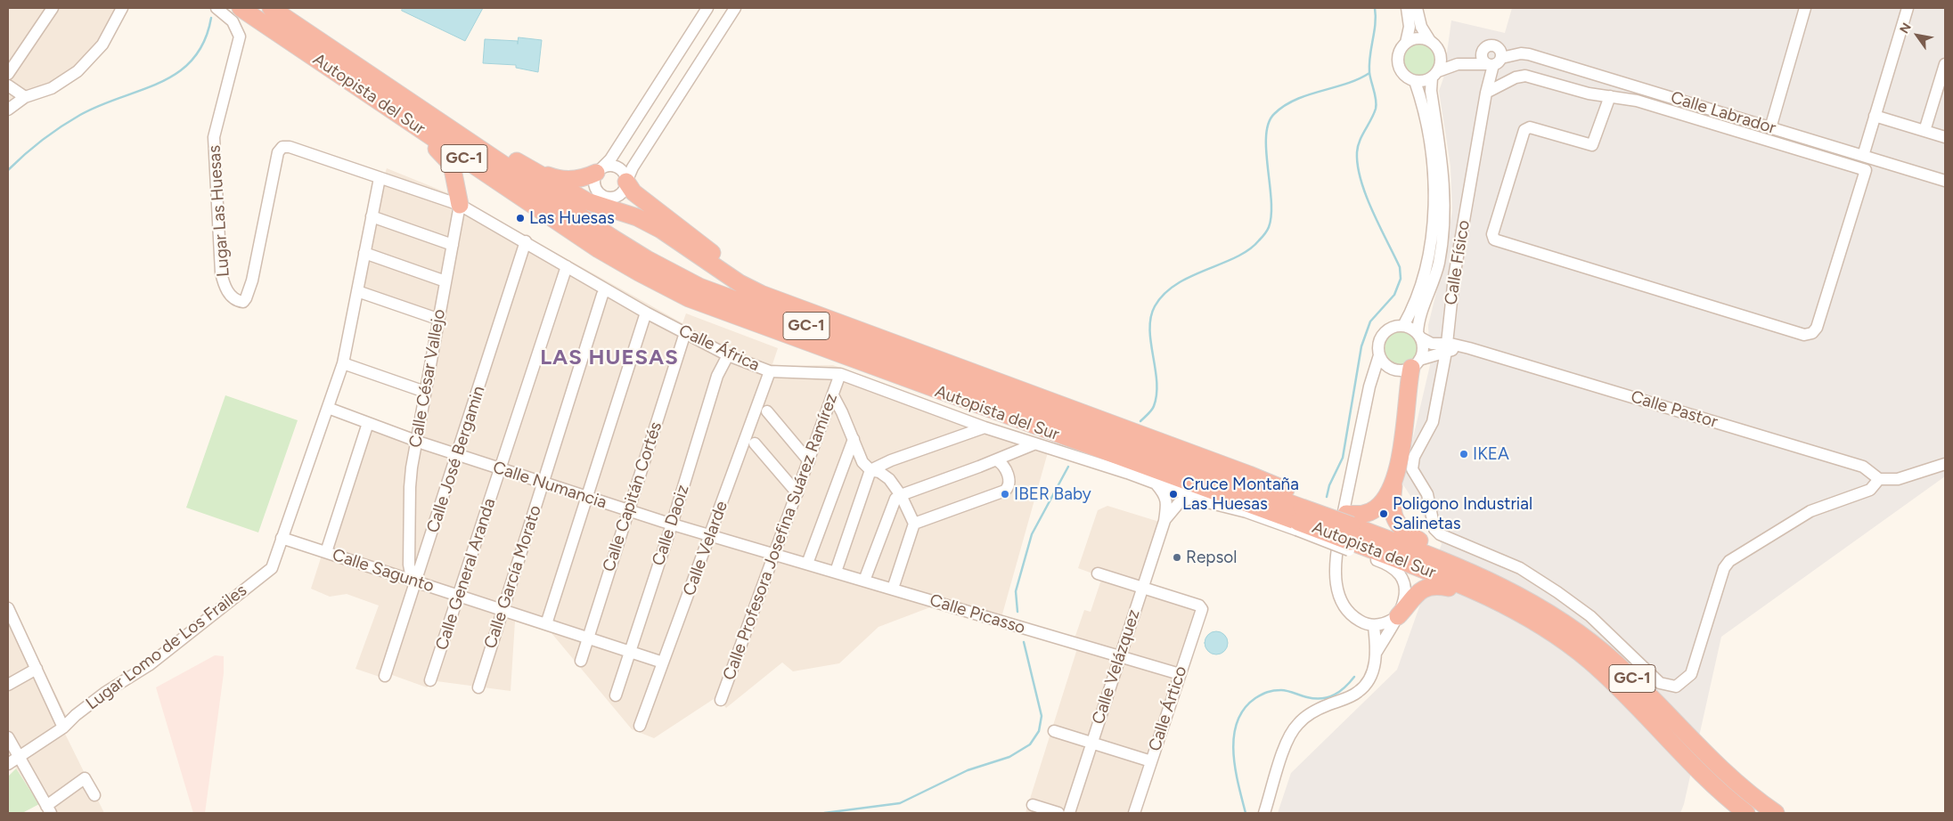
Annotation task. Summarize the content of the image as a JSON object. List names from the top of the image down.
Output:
{
  "streets": {
    "highway": ["Autopista del Sur", "GC-1"],
    "street": [
      "Calle Labrador",
      "Lugar Las Huesas",
      "Calle Físico",
      "Calle África",
      "Calle César Vallejo",
      "Calle Pastor",
      "Calle José Bergamin",
      "Calle Numancia",
      "Calle Capitán Cortés",
      "Calle Daoiz",
      "Calle Profesora Josefina Suárez Ramírez",
      "Calle Velarde",
      "Calle Sagunto",
      "Calle General Aranda",
      "Calle García Morato",
      "Calle Picasso",
      "Lugar Lomo de Los Frailes",
      "Calle Velázquez",
      "Calle Ártico"
    ]
  },
  "crossings": [
    ["Autopista del Sur", "Calle África"],
    ["Calle Labrador", "Calle Físico"],
    ["Lugar Las Huesas", "Calle África"],
    ["Calle Físico", "Calle Pastor"],
    ["Calle África", "Calle César Vallejo"],
    ["Calle África", "Calle José Bergamin"],
    ["Calle África", "Calle Capitán Cortés"],
    ["Calle África", "Calle Daoiz"],
    ["Calle África", "Calle Profesora Josefina Suárez Ramírez"],
    ["Calle África", "Calle Velarde"],
    ["Calle África", "Calle General Aranda"],
    ["Calle África", "Calle García Morato"],
    ["Calle África", "Calle Velázquez"],
    ["Calle César Vallejo", "Calle José Bergamin"],
    ["Calle César Vallejo", "Calle Numancia"],
    ["Calle César Vallejo", "Calle Sagunto"],
    ["Calle José Bergamin", "Calle Numancia"],
    ["Calle José Bergamin", "Calle Sagunto"],
    ["Calle Numancia", "Calle Capitán Cortés"],
    ["Calle Numancia", "Calle Daoiz"],
    ["Calle Numancia", "Calle Profesora Josefina Suárez Ramírez"],
    ["Calle Numancia", "Calle Velarde"],
    ["Calle Numancia", "Calle General Aranda"],
    ["Calle Numancia", "Calle García Morato"],
    ["Calle Numancia", "Calle Picasso"],
    ["Calle Capitán Cortés", "Calle Sagunto"],
    ["Calle Daoiz", "Calle Sagunto"],
    ["Calle Profesora Josefina Suárez Ramírez", "Calle Picasso"],
    ["Calle Velarde", "Calle Sagunto"],
    ["Calle Sagunto", "Calle General Aranda"],
    ["Calle Sagunto", "Calle García Morato"],
    ["Calle Sagunto", "Lugar Lomo de Los Frailes"],
    ["Calle Picasso", "Calle Velázquez"],
    ["Calle Picasso", "Calle Ártico"],
    ["Calle Velázquez", "Calle Ártico"]
  ],
  "districts": ["LAS HUESAS"],
  "places": [
    "Las Huesas",
    "IKEA",
    "IBER Baby",
    "Cruce Montaña Las Huesas",
    "Poligono Industrial Salinetas",
    "Repsol"
  ],
  "north": "top left"
}
